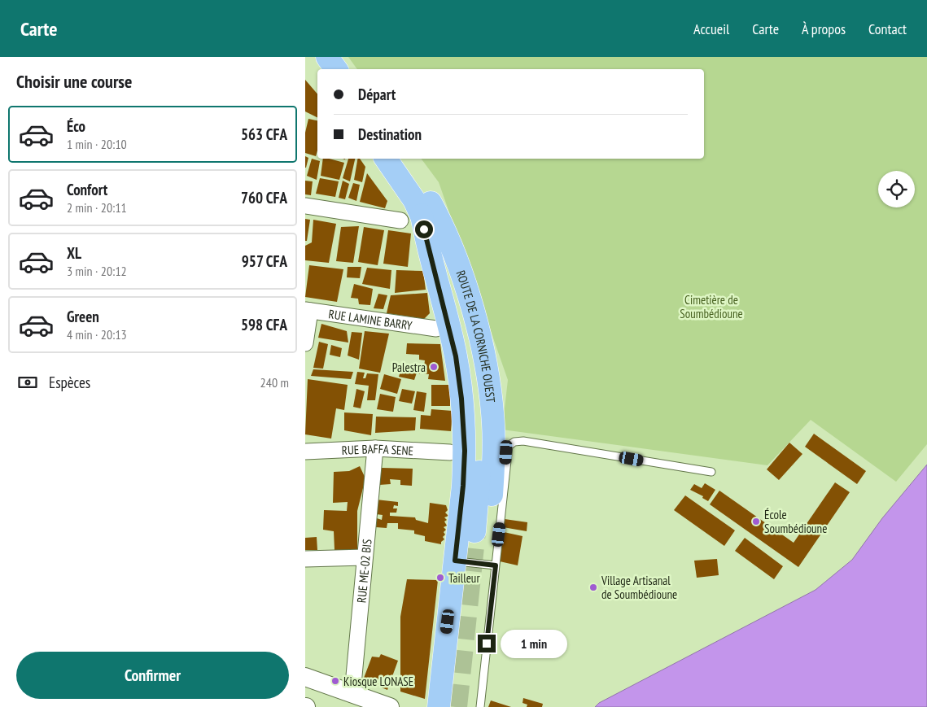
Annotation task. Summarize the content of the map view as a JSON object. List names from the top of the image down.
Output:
{
  "streets": {
    "highway": ["ROUTE DE LA CORNICHE OUEST"],
    "street": ["RUE LAMINE BARRY", "RUE BAFFA SENE", "RUE ME-02 BIS"]
  },
  "crossings": [
    ["RUE BAFFA SENE", "RUE ME-02 BIS"]
  ],
  "parks": ["Cimetière de Soumbédioune"],
  "places": [
    "Palestra",
    "École Soumbédioune",
    "Tailleur",
    "Village Artisanal de Soumbédioune",
    "Kiosque LONASE"
  ],
  "page": {
    "header": "Carte",
    "nav": [
      "Accueil",
      "Carte",
      "À propos",
      "Contact"
    ],
    "heading": "Choisir une course",
    "banner": ["Départ", "Destination"],
    "list": [
      {
        "name": "Éco",
        "note": "1 min · 20:10",
        "value": "563 CFA"
      },
      {
        "name": "Confort",
        "note": "2 min · 20:11",
        "value": "760 CFA"
      },
      {
        "name": "XL",
        "note": "3 min · 20:12",
        "value": "957 CFA"
      },
      {
        "name": "Green",
        "note": "4 min · 20:13",
        "value": "598 CFA"
      }
    ],
    "pay": ["Espèces", "240 m"],
    "bubble": "1 min",
    "buttons": "Confirmer"
  }
}
